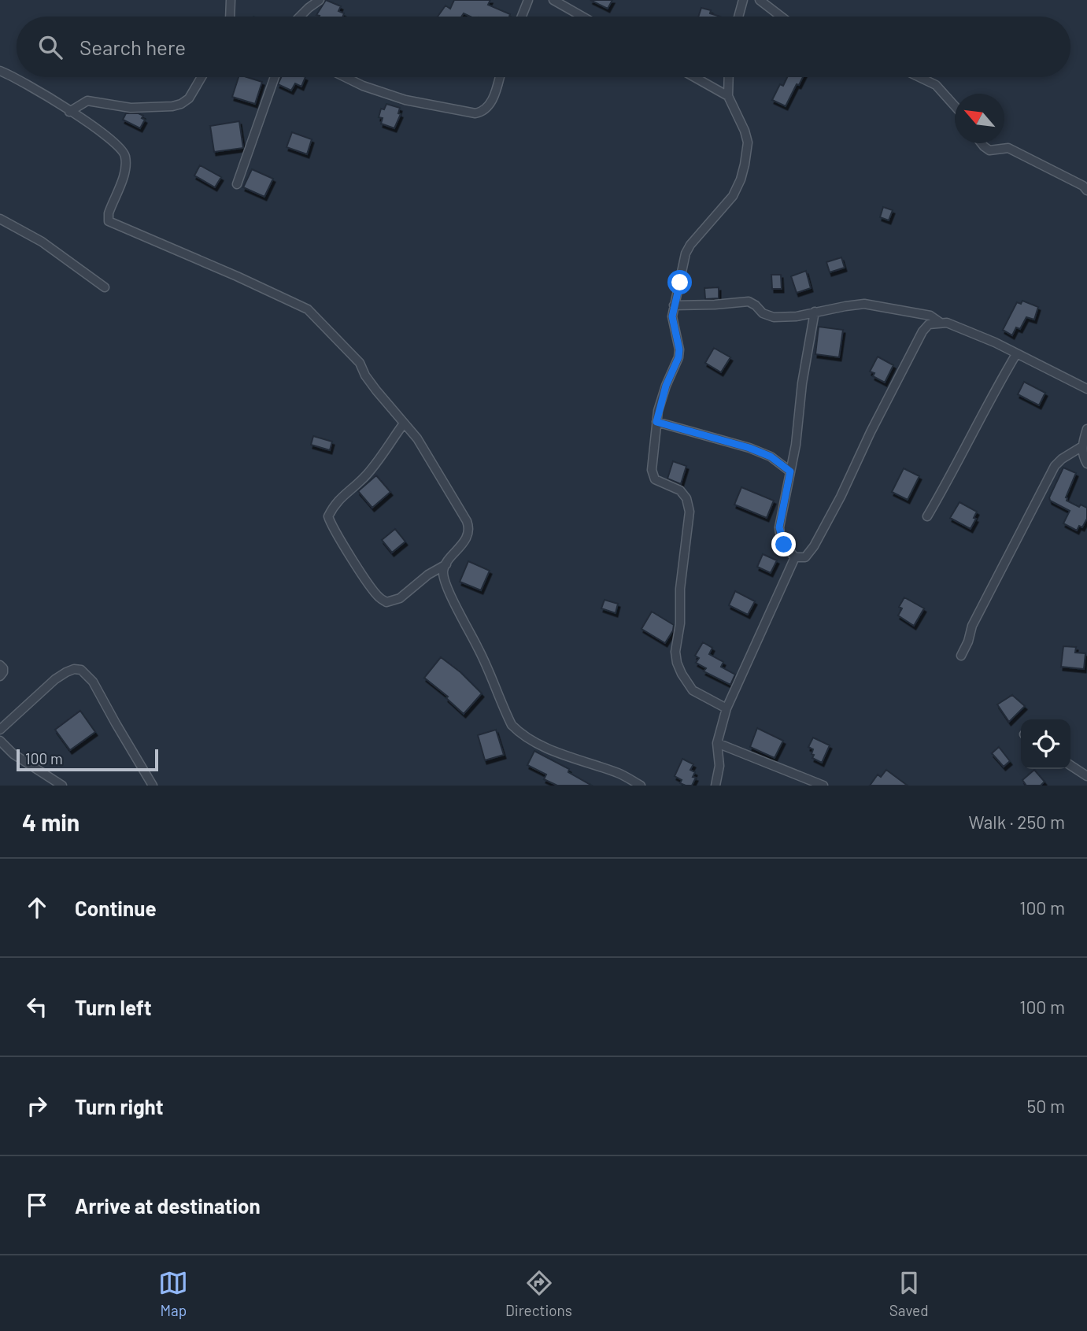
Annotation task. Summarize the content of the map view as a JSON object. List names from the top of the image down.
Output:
{
  "scale_bar": "100 m",
  "north": "top left",
  "page": {
    "search": "Search here",
    "scale": "100 m",
    "heading": ["4 min", "Walk · 250 m"],
    "list": [
      ["Continue", "100 m"],
      ["Turn left", "100 m"],
      ["Turn right", "50 m"],
      "Arrive at destination"
    ],
    "nav": ["Map", "Directions", "Saved"]
  }
}
